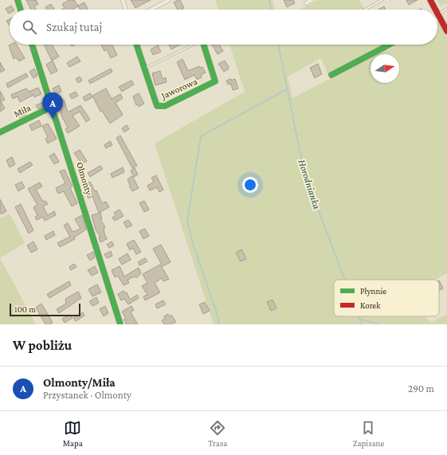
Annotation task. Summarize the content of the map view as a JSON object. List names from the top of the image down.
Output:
{
  "streets": {
    "street": ["Jaworowa", "Miła", "Olmonty"]
  },
  "crossings": [
    ["Miła", "Olmonty"]
  ],
  "water": ["Horodnianka"],
  "legend": ["Płynnie", "Korek"],
  "scale_bar": "100 m",
  "north": "right",
  "page": {
    "search": "Szukaj tutaj",
    "pins": "A",
    "scale": "100 m",
    "heading": "W pobliżu",
    "list": [
      {
        "mark": "A",
        "name": "Olmonty/Miła",
        "note": "Przystanek · Olmonty",
        "value": "290 m"
      }
    ],
    "nav": ["Mapa", "Trasa", "Zapisane"]
  }
}
